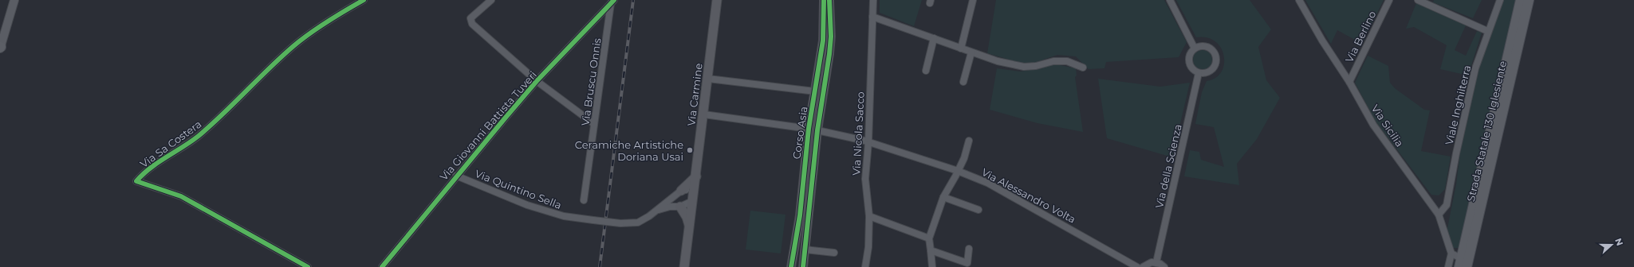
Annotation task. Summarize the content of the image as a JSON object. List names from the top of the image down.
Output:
{
  "streets": {
    "main road": ["Via Carmine", "Strada Statale 130 Iglesiente"],
    "street": [
      "Via Berlino",
      "Via Bruscu Onnis",
      "Viale Inghilterra",
      "Via Giovanni Battista Tuveri",
      "Via Sicilia",
      "Corso Asia",
      "Via Nicola Sacco",
      "Via Sa Costera",
      "Via della Scienza",
      "Via Quintino Sella",
      "Via Alessandro Volta"
    ]
  },
  "crossings": [
    ["Via Berlino", "Via Sicilia"],
    ["Via Bruscu Onnis", "Via Giovanni Battista Tuveri"],
    ["Viale Inghilterra", "Via Sicilia"],
    ["Via Giovanni Battista Tuveri", "Via Quintino Sella"],
    ["Corso Asia", "Via Alessandro Volta"],
    ["Via Nicola Sacco", "Via Alessandro Volta"]
  ],
  "places": ["Ceramiche Artistiche Doriana Usai"],
  "north": "right"
}
